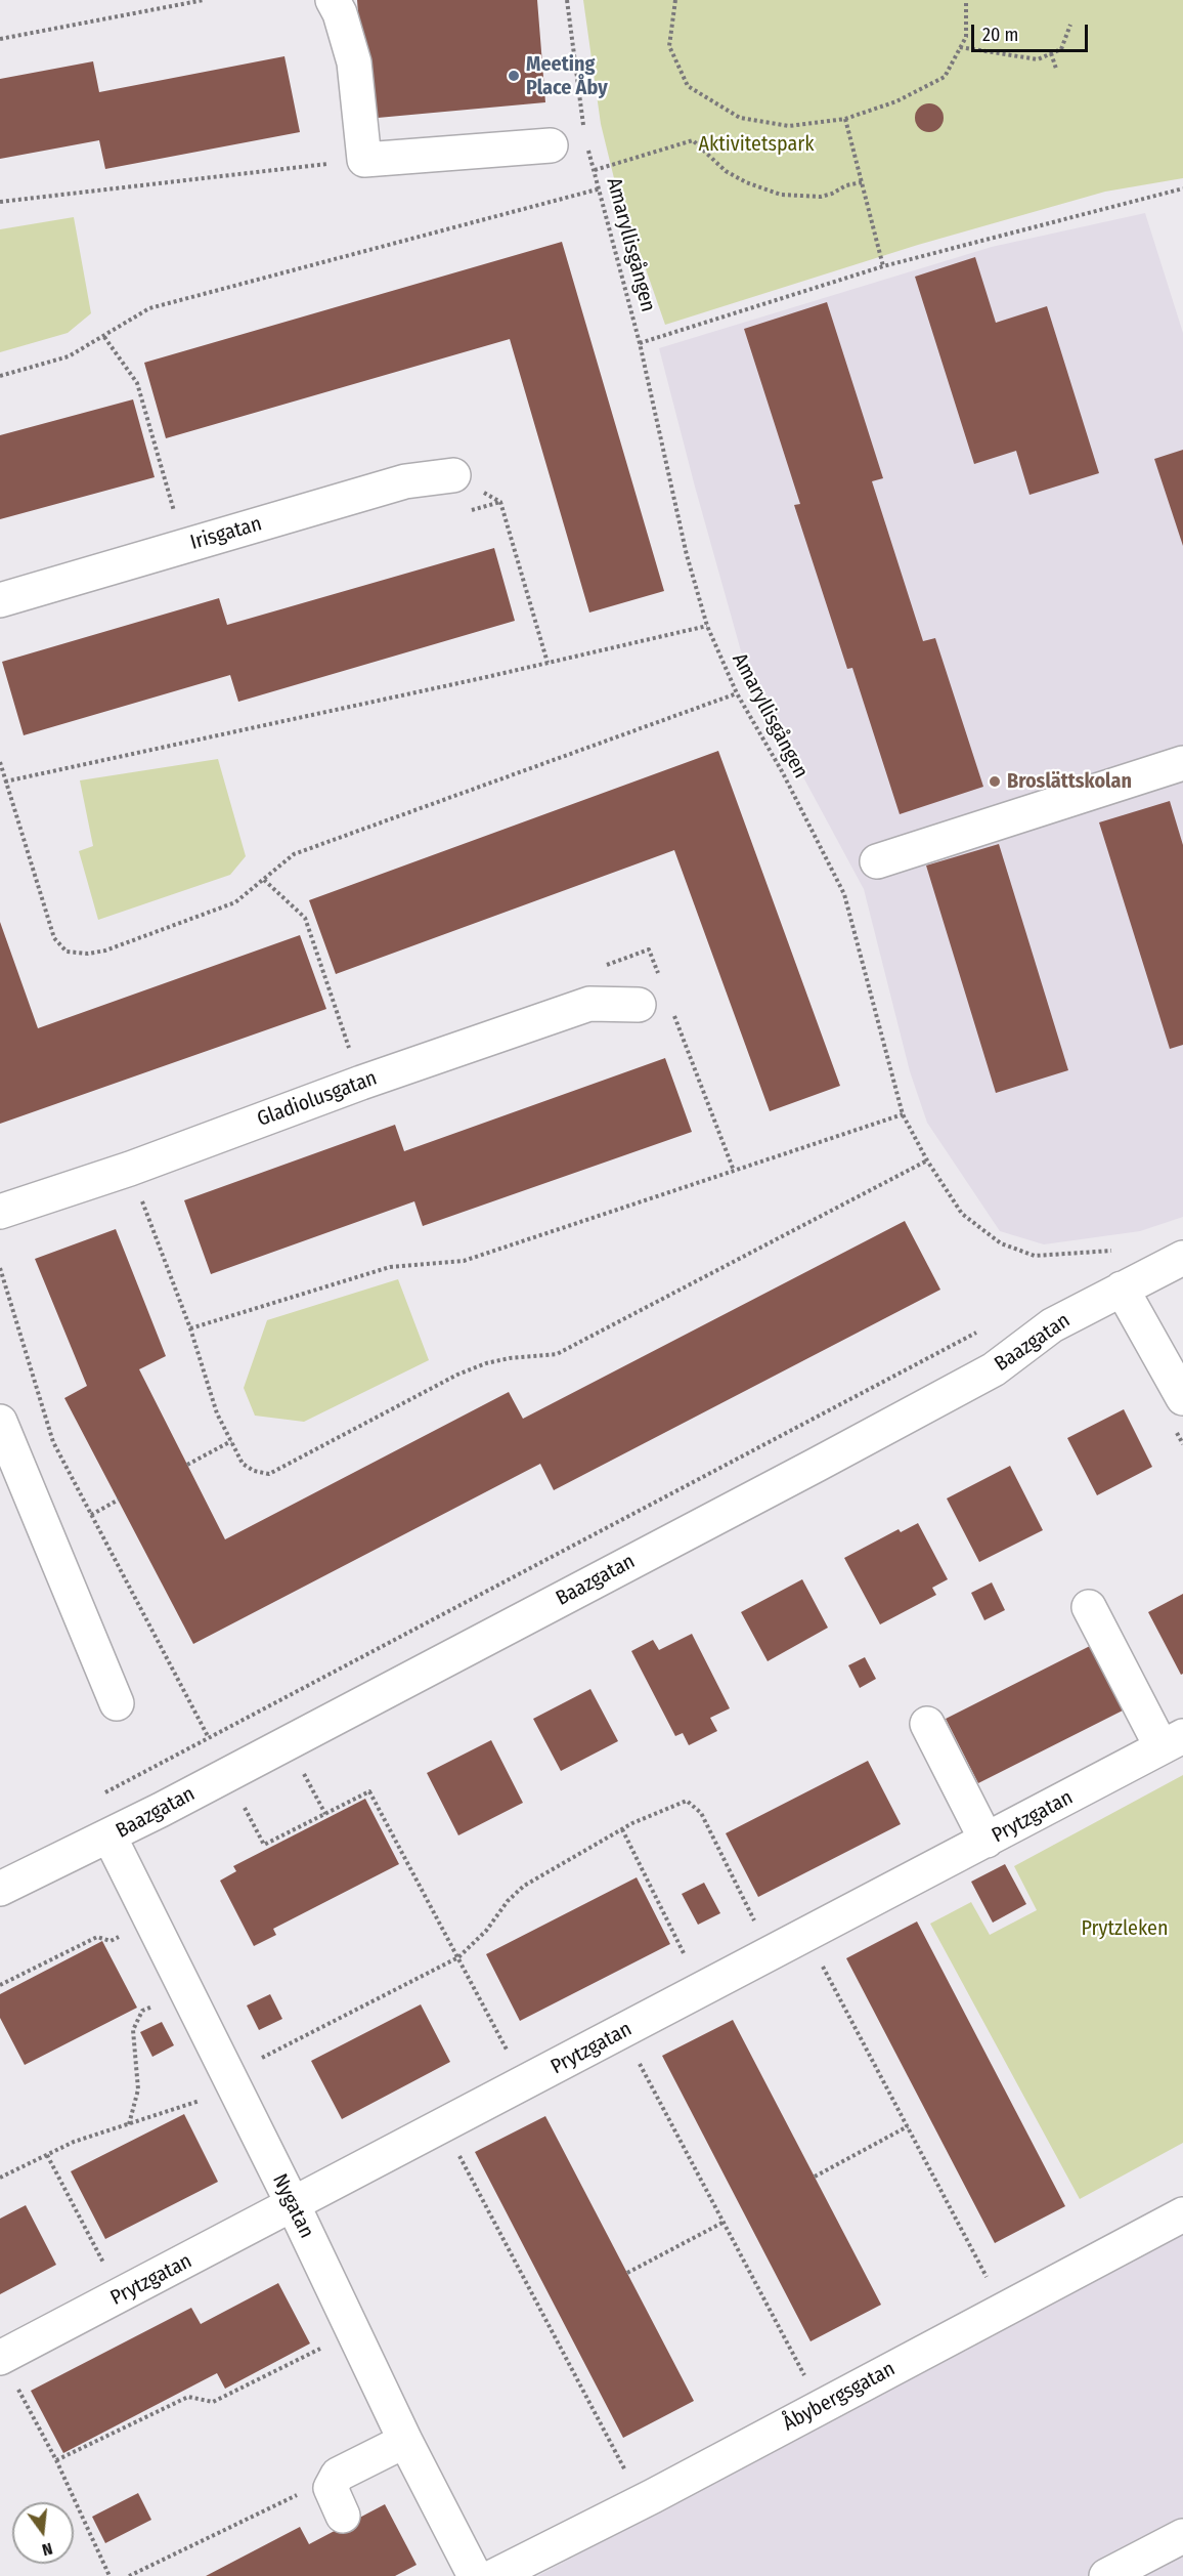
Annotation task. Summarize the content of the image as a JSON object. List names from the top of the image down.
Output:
{
  "streets": {
    "street": [
      "Irisgatan",
      "Gladiolusgatan",
      "Baazgatan",
      "Prytzgatan",
      "Nygatan",
      "Åbybergsgatan"
    ],
    "path": ["Amaryllisgången"]
  },
  "crossings": [
    ["Baazgatan", "Nygatan"],
    ["Prytzgatan", "Nygatan"]
  ],
  "parks": ["Aktivitetspark", "Prytzleken"],
  "places": ["Meeting Place Åby", "Broslättskolan"],
  "scale_bar": "20 m",
  "north": "bottom"
}
